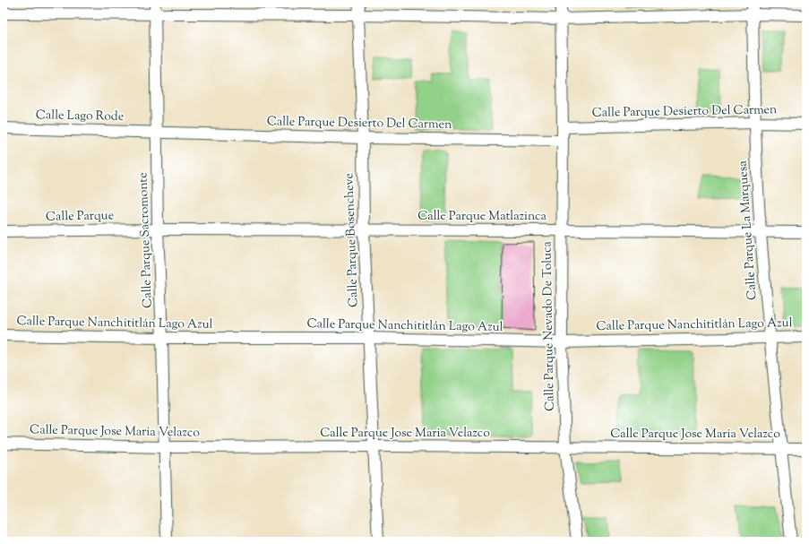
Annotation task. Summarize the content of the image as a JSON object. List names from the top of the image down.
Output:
{
  "streets": {
    "street": [
      "Calle Parque Desierto Del Carmen",
      "Calle Lago Rode",
      "Calle Parque",
      "Calle Parque Matlazinca",
      "Calle Parque La Marquesa",
      "Calle Parque Sacromonte",
      "Calle Parque Bosencheve",
      "Calle Parque Nanchititlán Lago Azul",
      "Calle Parque Nevado De Toluca",
      "Calle Parque Jose Maria Velazco"
    ]
  },
  "crossings": [
    ["Calle Parque Desierto Del Carmen", "Calle Lago Rode"],
    ["Calle Parque Desierto Del Carmen", "Calle Parque La Marquesa"],
    ["Calle Parque Desierto Del Carmen", "Calle Parque Sacromonte"],
    ["Calle Parque Desierto Del Carmen", "Calle Parque Bosencheve"],
    ["Calle Parque Desierto Del Carmen", "Calle Parque Nevado De Toluca"],
    ["Calle Lago Rode", "Calle Parque Sacromonte"],
    ["Calle Parque", "Calle Parque Matlazinca"],
    ["Calle Parque", "Calle Parque Sacromonte"],
    ["Calle Parque Matlazinca", "Calle Parque La Marquesa"],
    ["Calle Parque Matlazinca", "Calle Parque Sacromonte"],
    ["Calle Parque Matlazinca", "Calle Parque Bosencheve"],
    ["Calle Parque Matlazinca", "Calle Parque Nevado De Toluca"],
    ["Calle Parque La Marquesa", "Calle Parque Nanchititlán Lago Azul"],
    ["Calle Parque La Marquesa", "Calle Parque Jose Maria Velazco"],
    ["Calle Parque Sacromonte", "Calle Parque Nanchititlán Lago Azul"],
    ["Calle Parque Sacromonte", "Calle Parque Jose Maria Velazco"],
    ["Calle Parque Bosencheve", "Calle Parque Nanchititlán Lago Azul"],
    ["Calle Parque Bosencheve", "Calle Parque Jose Maria Velazco"],
    ["Calle Parque Nanchititlán Lago Azul", "Calle Parque Nevado De Toluca"],
    ["Calle Parque Nevado De Toluca", "Calle Parque Jose Maria Velazco"]
  ]
}
